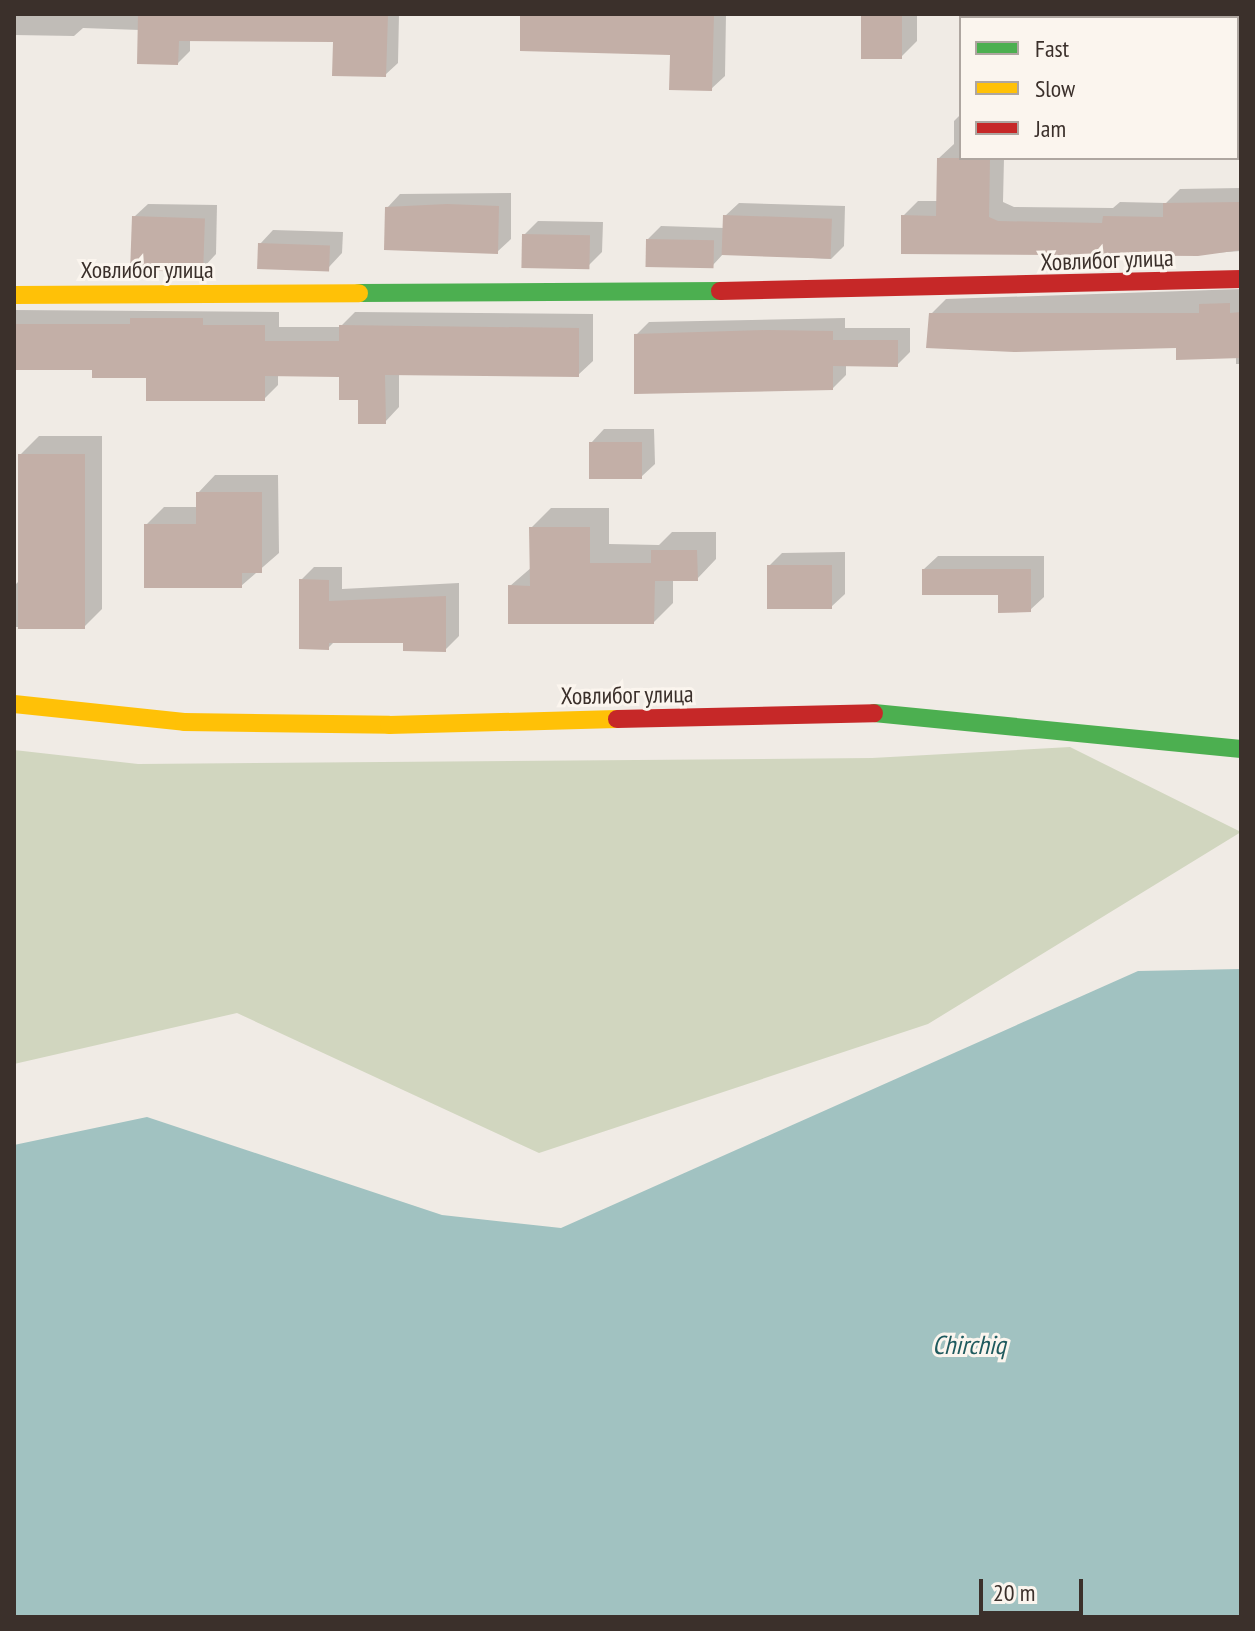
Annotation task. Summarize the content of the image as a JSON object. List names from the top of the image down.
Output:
{
  "streets": {
    "street": ["Ховлибог улица"]
  },
  "water": ["Chirchiq"],
  "legend": ["Fast", "Slow", "Jam"],
  "scale_bar": "20 m"
}
